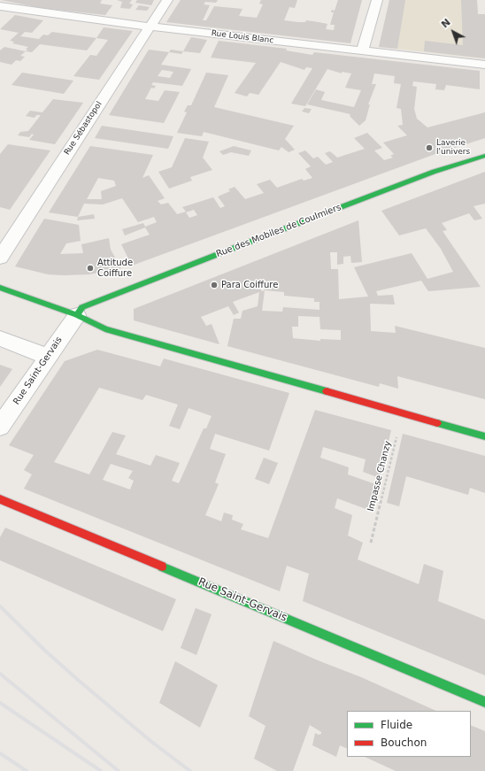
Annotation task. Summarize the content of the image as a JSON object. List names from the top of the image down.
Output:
{
  "streets": {
    "street": [
      "Rue Louis Blanc",
      "Rue Sébastopol",
      "Rue des Mobiles de Coulmiers",
      "Rue Saint-Gervais"
    ],
    "path": ["Impasse Chanzy"]
  },
  "crossings": [
    ["Rue Louis Blanc", "Rue Sébastopol"],
    ["Rue des Mobiles de Coulmiers", "Rue Saint-Gervais"]
  ],
  "places": ["Laverie l'univers", "Attitude Coiffure", "Para Coiffure"],
  "legend": ["Fluide", "Bouchon"],
  "north": "top left"
}
